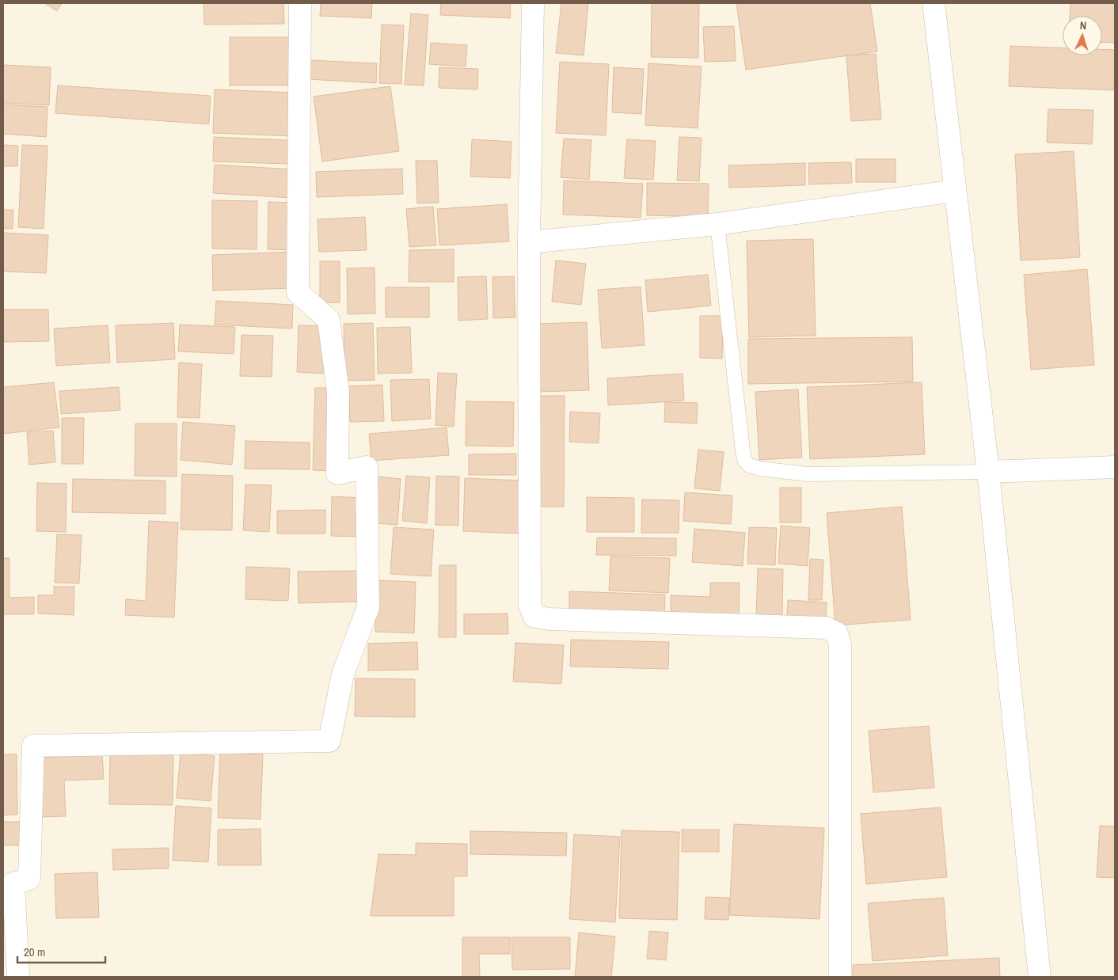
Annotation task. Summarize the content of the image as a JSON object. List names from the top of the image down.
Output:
{
  "scale_bar": "20 m",
  "north": "top"
}
